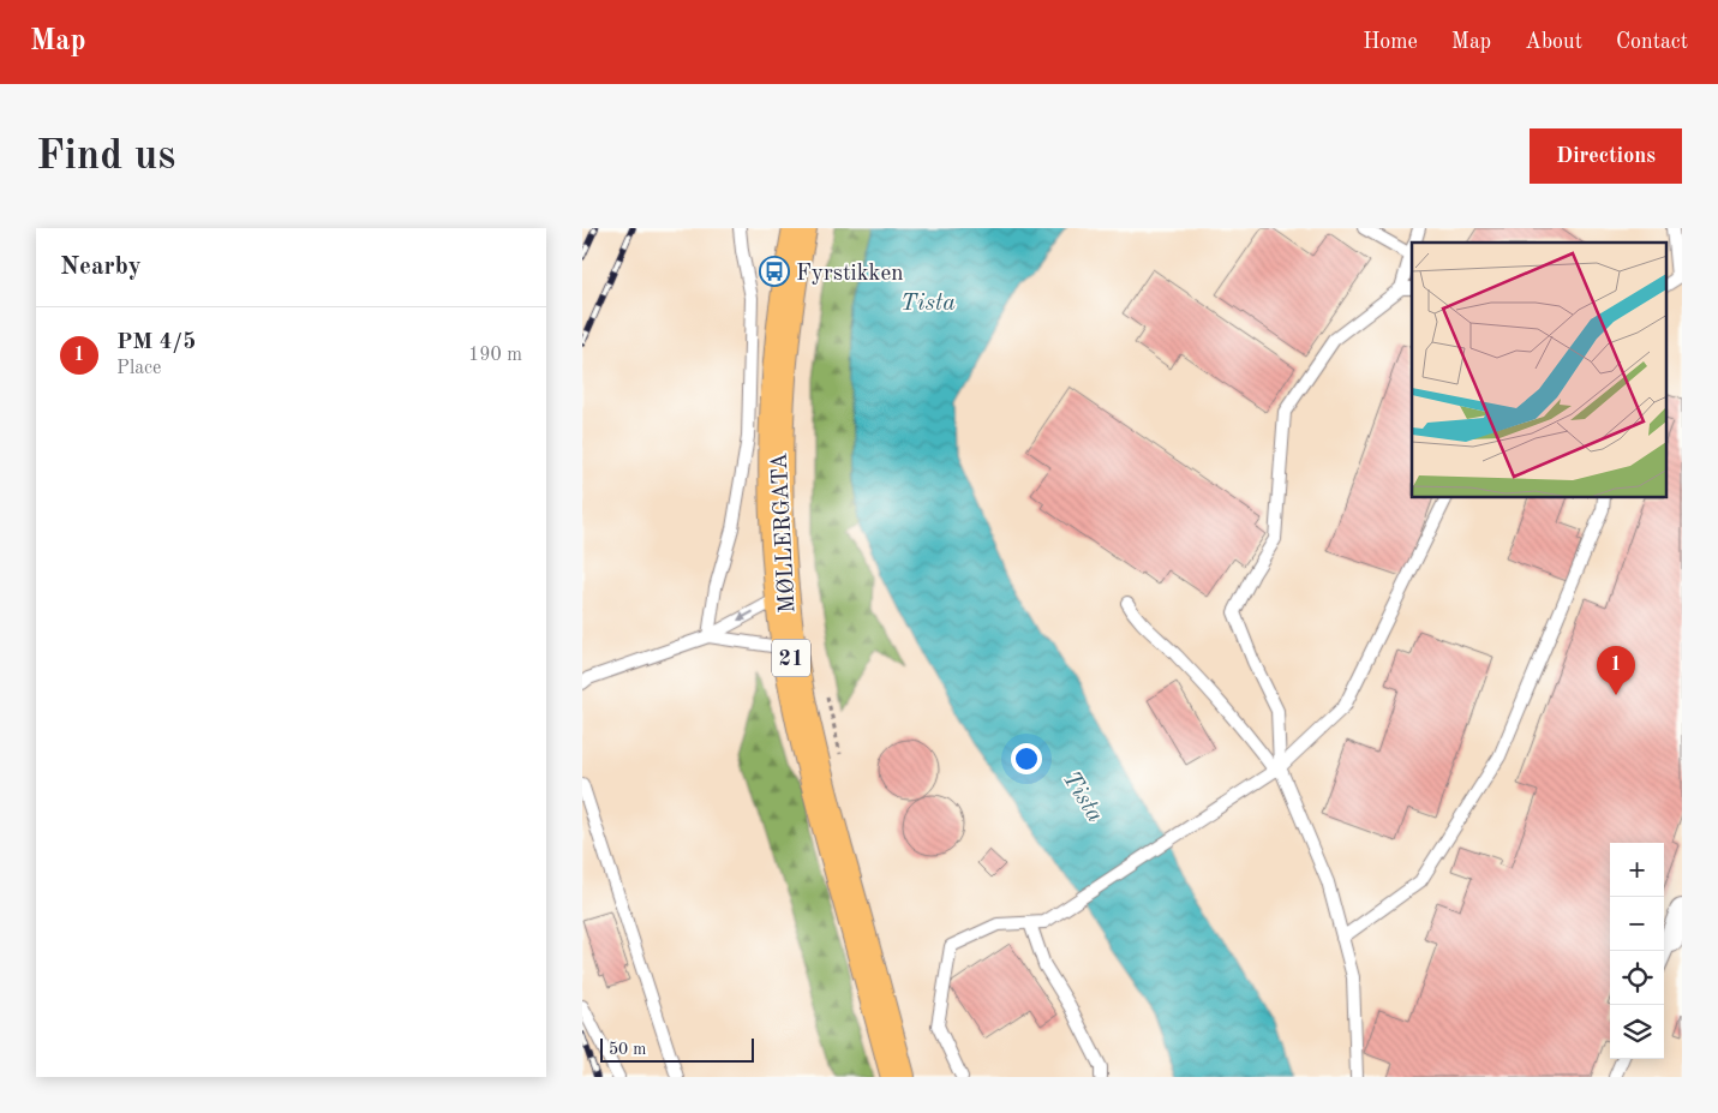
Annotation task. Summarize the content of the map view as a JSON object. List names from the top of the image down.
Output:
{
  "streets": {
    "main road": ["MØLLERGATA", "21"]
  },
  "water": ["Tista"],
  "places": {
    "bus stop": ["Fyrstikken"]
  },
  "scale_bar": "50 m",
  "page": {
    "header": "Map",
    "nav": [
      "Home",
      "Map",
      "About",
      "Contact"
    ],
    "buttons": "Directions",
    "title": "Find us",
    "heading": "Nearby",
    "list": [
      {
        "mark": "1",
        "name": "PM 4/5",
        "note": "Place",
        "value": "190 m"
      }
    ],
    "pins": "1",
    "map_buttons": ["+", "−"],
    "scale": "50 m"
  }
}
